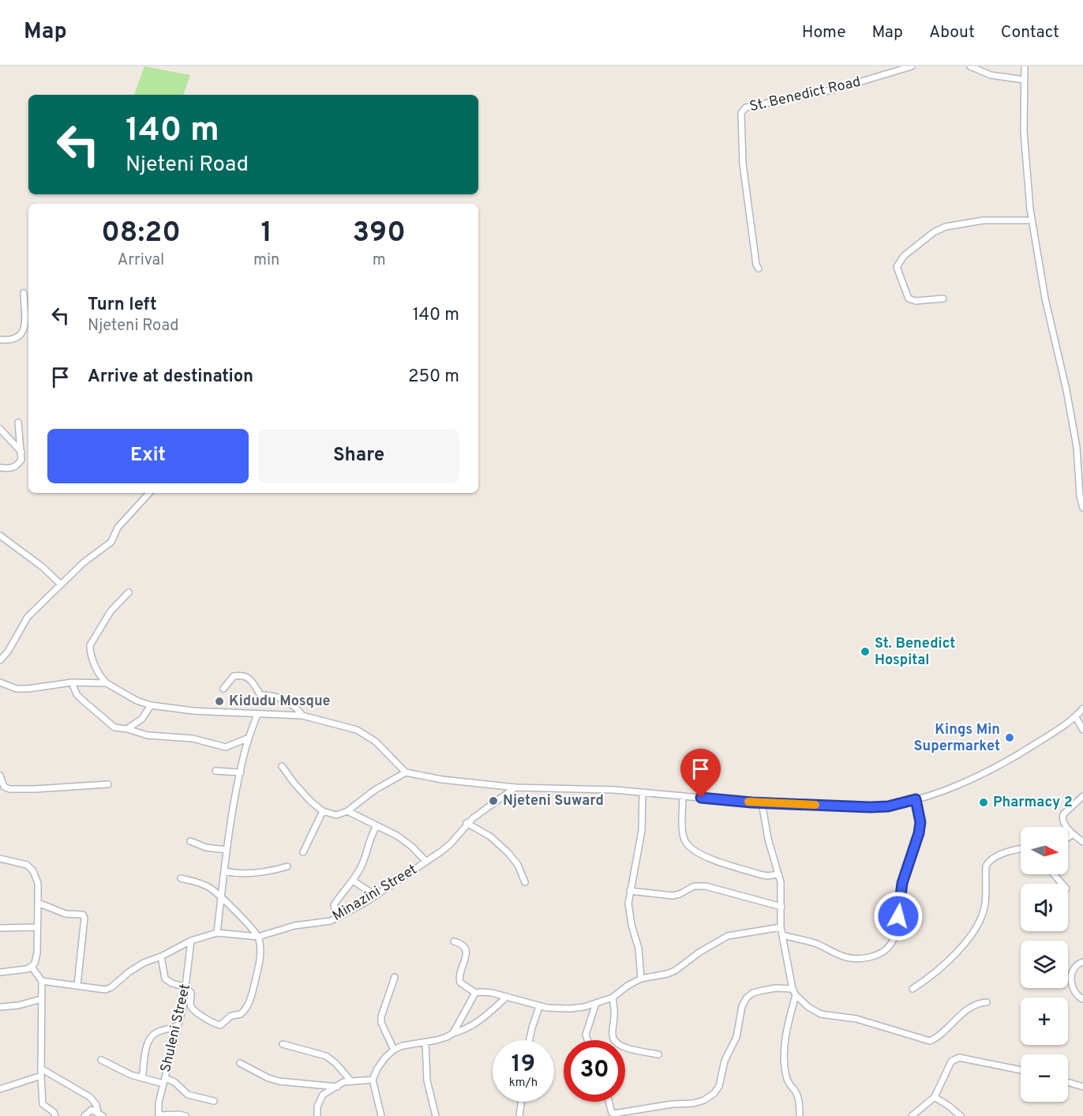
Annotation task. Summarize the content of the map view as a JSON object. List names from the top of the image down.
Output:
{
  "streets": {
    "street": ["St. Benedict Road", "Minazini Street", "Shuleni Street"]
  },
  "crossings": [
    ["Minazini Street", "Shuleni Street"]
  ],
  "places": [
    "St. Benedict Hospital",
    "Kidudu Mosque",
    "Kings Min Supermarket",
    "Njeteni Suward",
    "Pharmacy 2"
  ],
  "north": "right",
  "page": {
    "header": "Map",
    "nav": [
      "Home",
      "Map",
      "About",
      "Contact"
    ],
    "turn": ["140 m", "Njeteni Road"],
    "eta": [
      "08:20",
      "Arrival",
      "1",
      "min",
      "390",
      "m"
    ],
    "list": [
      {
        "name": "Turn left",
        "note": "Njeteni Road",
        "value": "140 m"
      },
      {
        "name": "Arrive at destination",
        "value": "250 m"
      }
    ],
    "buttons": ["Exit", "Share"],
    "map_buttons": ["+", "−"],
    "speed": "19 km/h",
    "limit": "30"
  }
}
